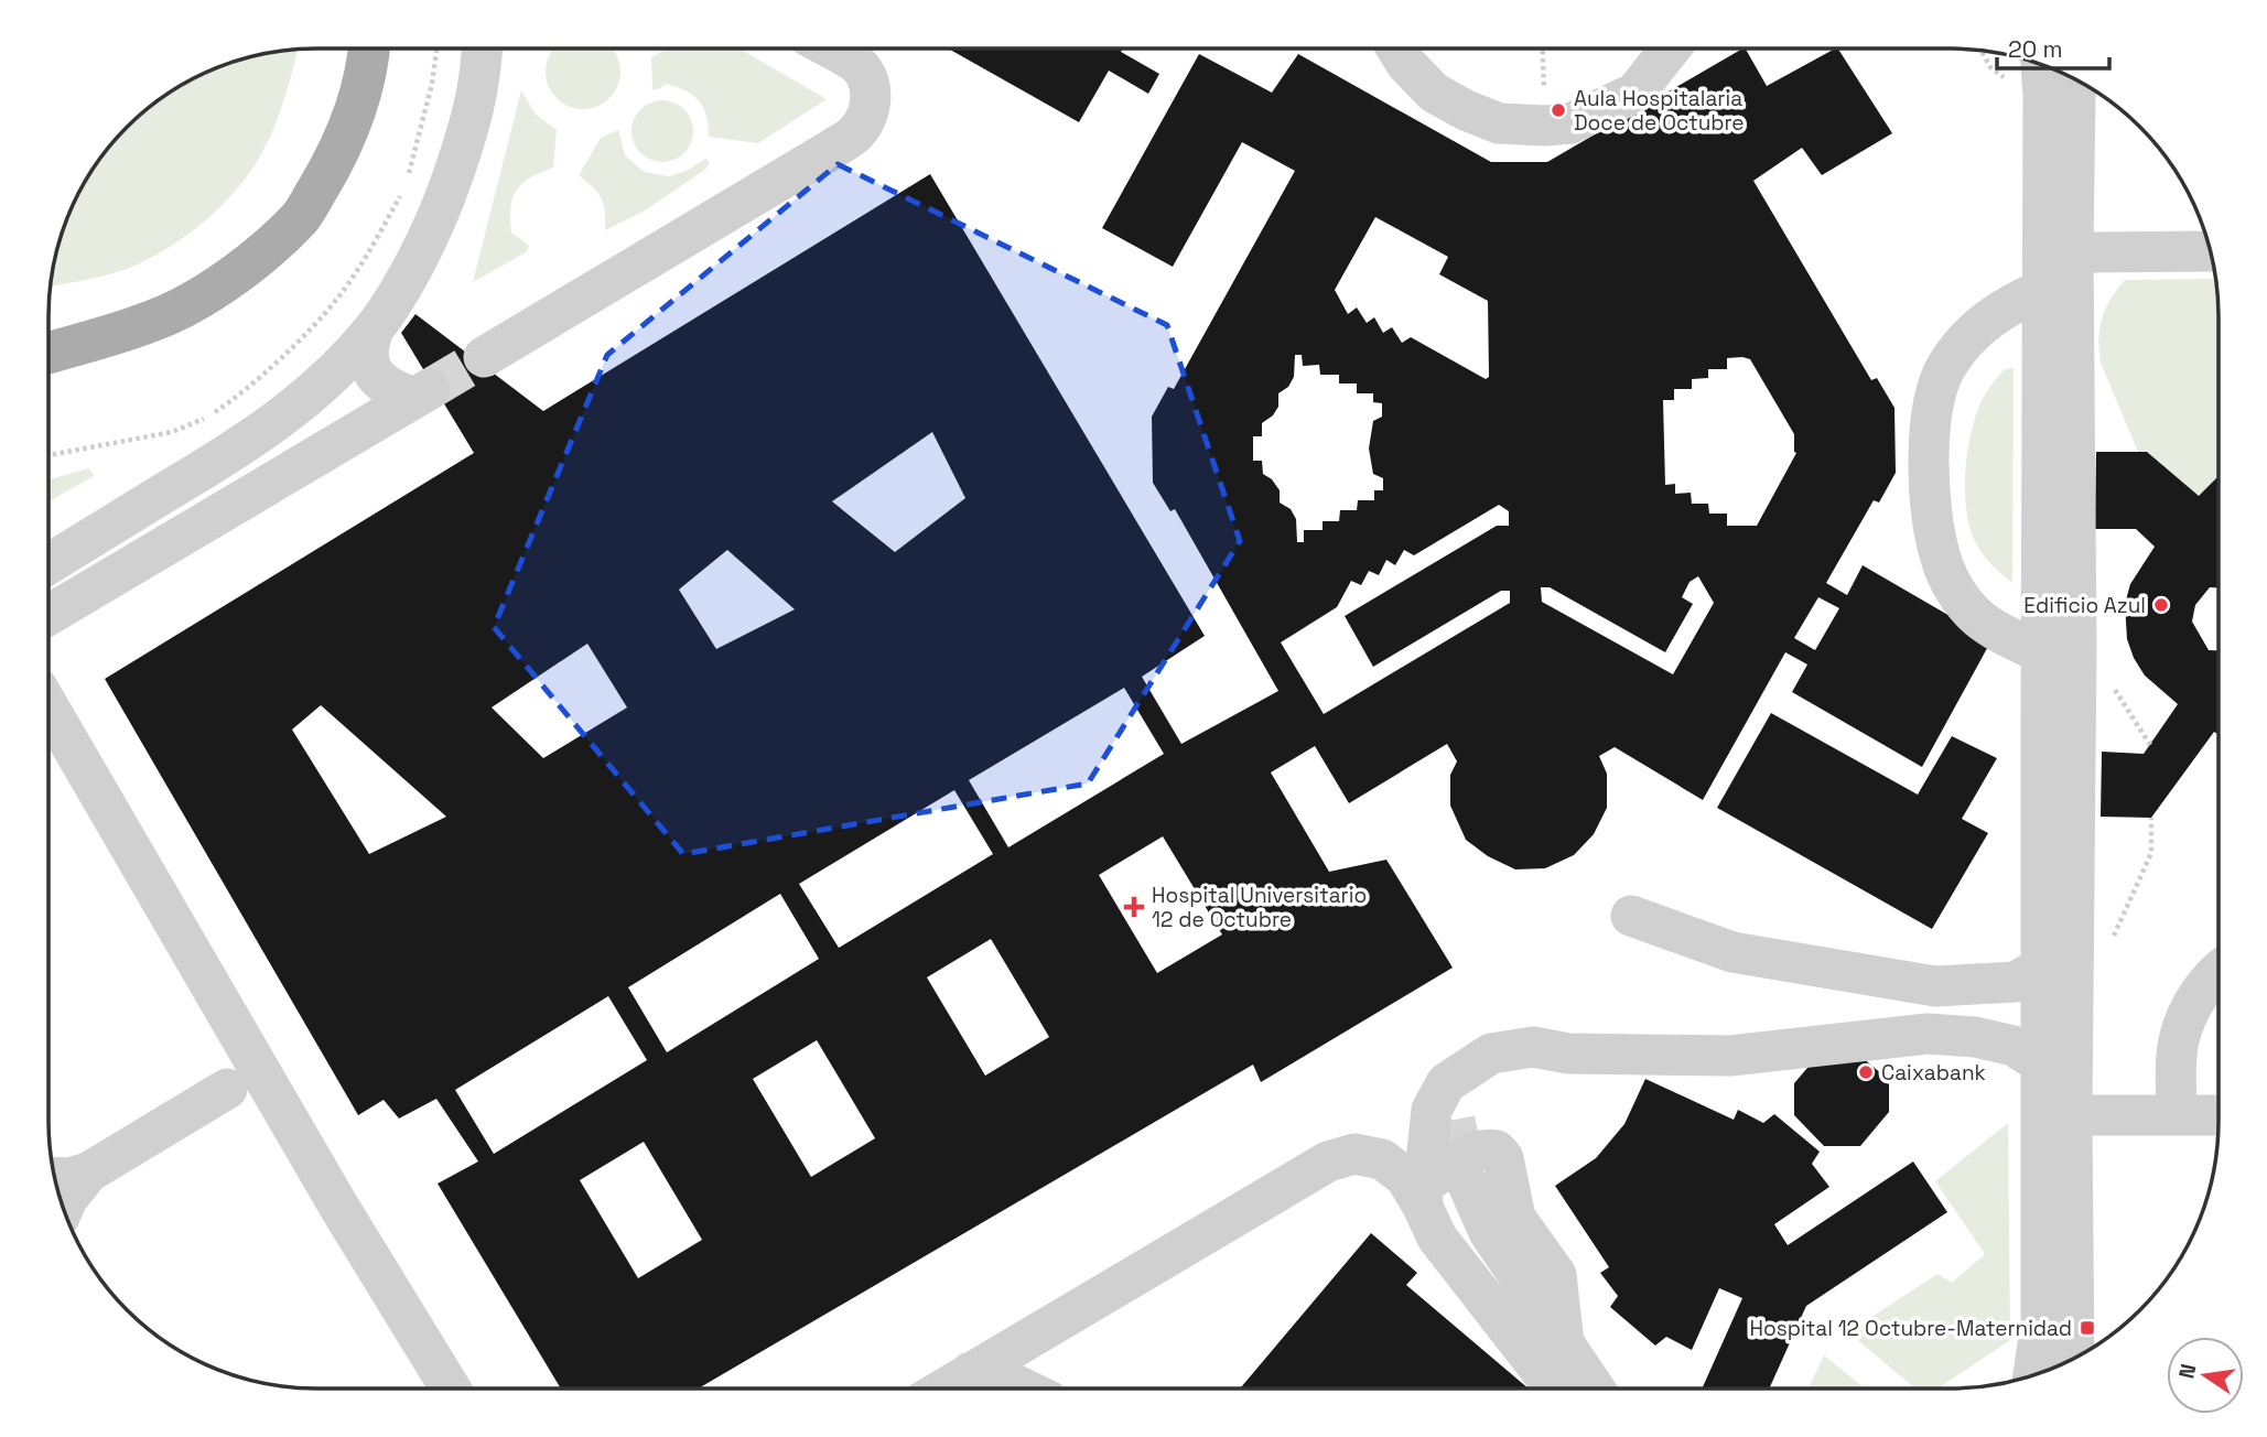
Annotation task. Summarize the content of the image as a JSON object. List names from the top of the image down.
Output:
{
  "places": {
    "other": ["Aula Hospitalaria Doce de Octubre", "Edificio Azul", "Caixabank"],
    "health": ["Hospital Universitario 12 de Octubre"],
    "transit": ["Hospital 12 Octubre-Maternidad"]
  },
  "scale_bar": "20 m",
  "north": "left"
}
